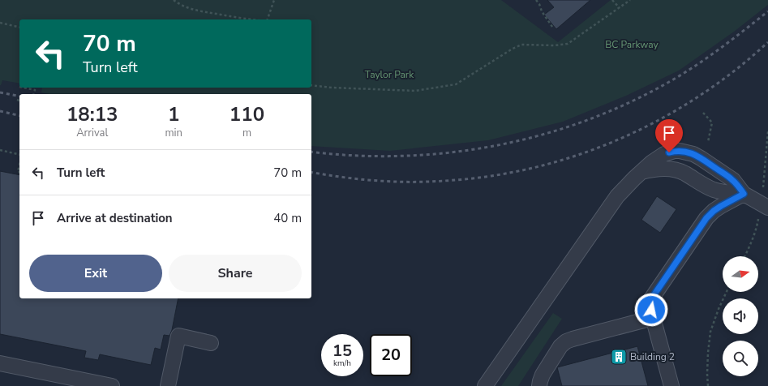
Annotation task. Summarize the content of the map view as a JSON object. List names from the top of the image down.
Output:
{
  "parks": ["BC Parkway", "Taylor Park"],
  "places": {
    "building": ["Building 2"]
  },
  "north": "right",
  "page": {
    "turn": ["70 m", "Turn left"],
    "eta": [
      "18:13",
      "Arrival",
      "1",
      "min",
      "110",
      "m"
    ],
    "list": [
      {
        "name": "Turn left",
        "value": "70 m"
      },
      {
        "name": "Arrive at destination",
        "value": "40 m"
      }
    ],
    "buttons": ["Exit", "Share"],
    "speed": "15 km/h",
    "limit": "20"
  }
}
